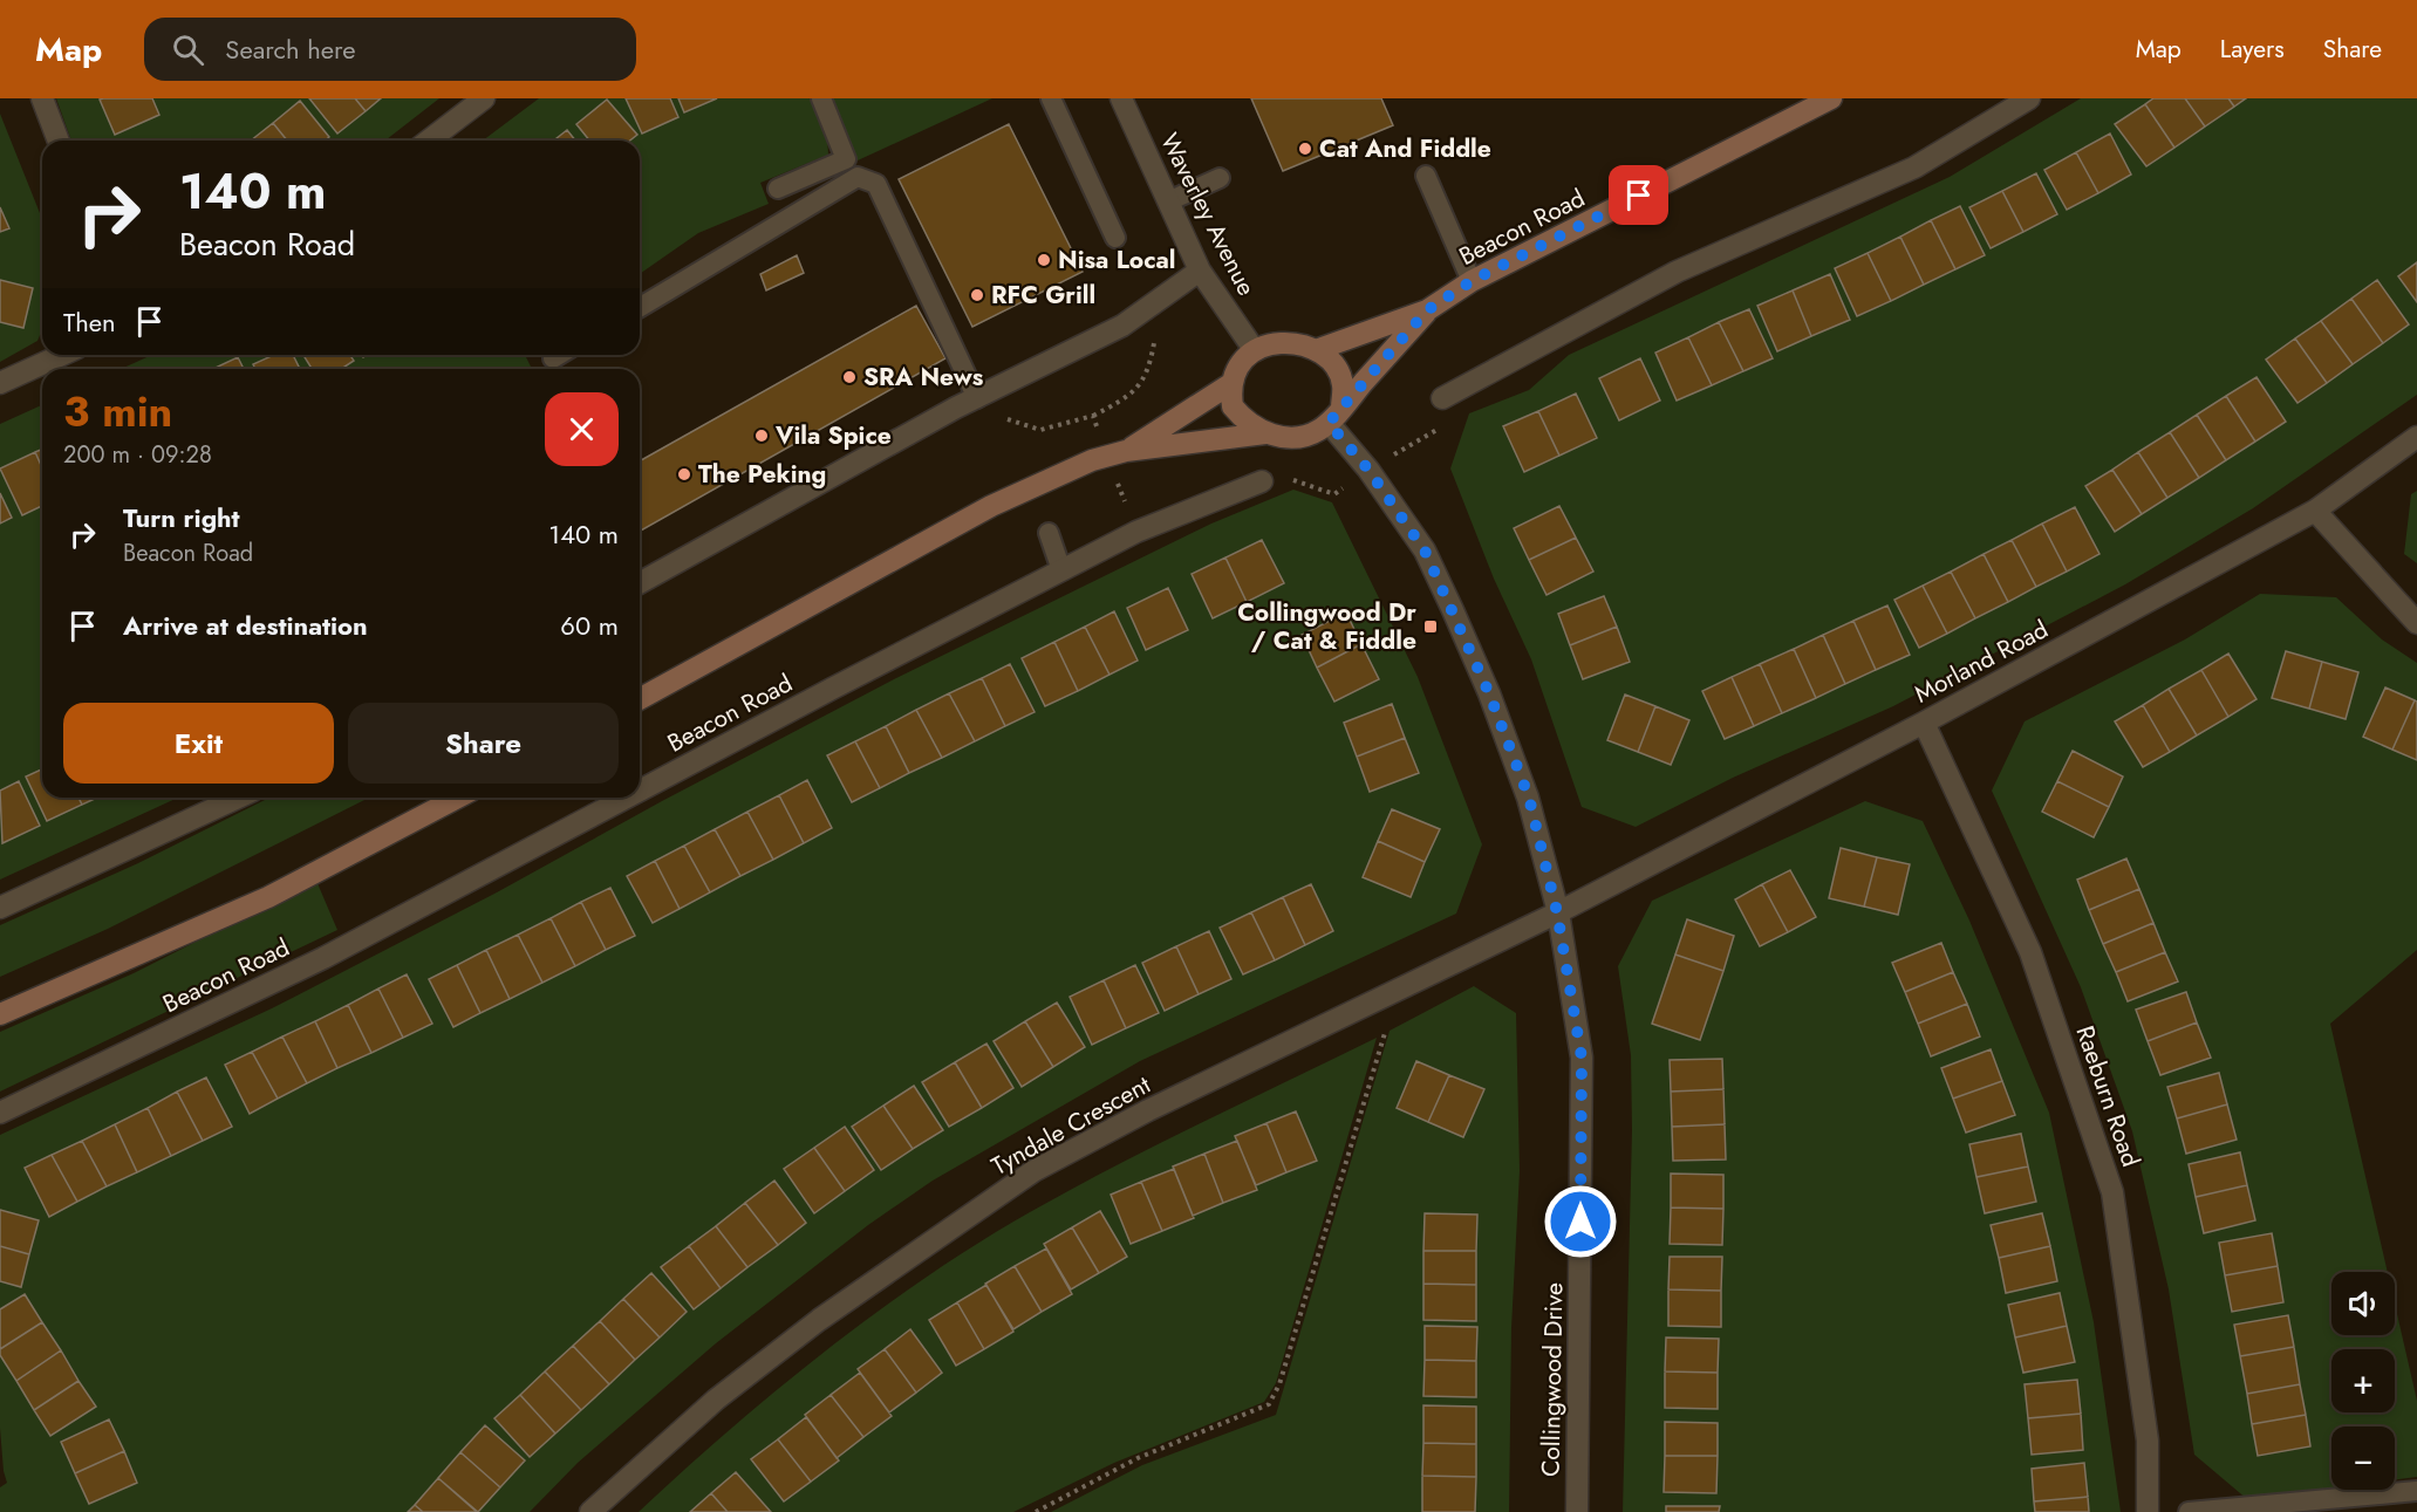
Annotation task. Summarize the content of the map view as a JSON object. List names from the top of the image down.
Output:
{
  "streets": {
    "main road": ["Beacon Road"],
    "street": [
      "Waverley Avenue",
      "Morland Road",
      "Raeburn Road",
      "Tyndale Crescent",
      "Collingwood Drive"
    ]
  },
  "crossings": [
    ["Waverley Avenue", "Beacon Road"],
    ["Waverley Avenue", "Collingwood Drive"],
    ["Beacon Road", "Collingwood Drive"],
    ["Morland Road", "Raeburn Road"],
    ["Morland Road", "Tyndale Crescent"],
    ["Morland Road", "Collingwood Drive"],
    ["Tyndale Crescent", "Collingwood Drive"]
  ],
  "places": {
    "other": [
      "Cat And Fiddle",
      "Nisa Local",
      "RFC Grill",
      "SRA News",
      "Vila Spice",
      "The Peking"
    ],
    "transit": ["Collingwood Dr / Cat & Fiddle"]
  },
  "page": {
    "header": "Map",
    "search": "Search here",
    "nav": ["Map", "Layers", "Share"],
    "turn": ["140 m", "Beacon Road"],
    "then": "Then",
    "heading": ["3 min", "200 m · 09:28"],
    "list": [
      {
        "name": "Turn right",
        "note": "Beacon Road",
        "value": "140 m"
      },
      {
        "name": "Arrive at destination",
        "value": "60 m"
      }
    ],
    "buttons": ["Exit", "Share"],
    "map_buttons": ["+", "−"]
  }
}
